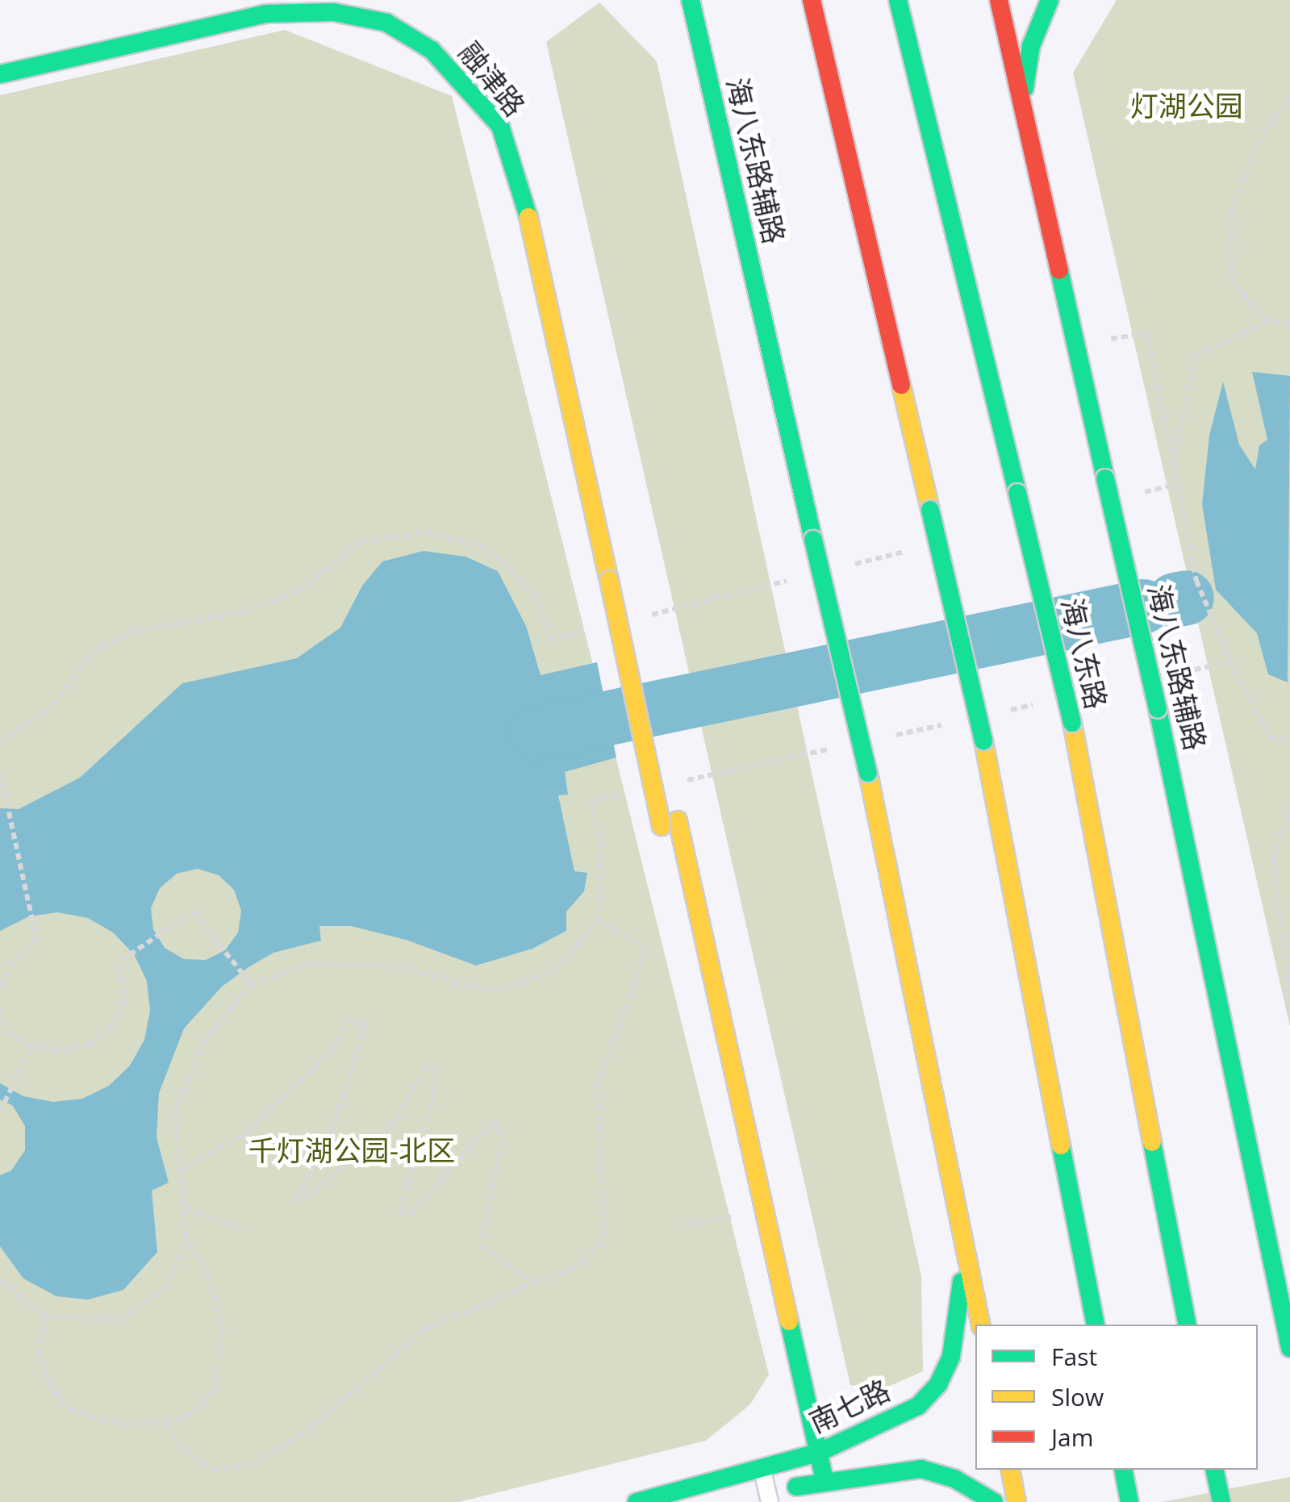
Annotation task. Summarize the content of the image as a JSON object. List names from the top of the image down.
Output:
{
  "streets": {
    "main road": [
      "融津路",
      "海八东路辅路",
      "海八东路",
      "南七路"
    ]
  },
  "crossings": [
    ["海八东路辅路", "南七路"]
  ],
  "parks": ["灯湖公园", "千灯湖公园-北区"],
  "legend": ["Fast", "Slow", "Jam"]
}
